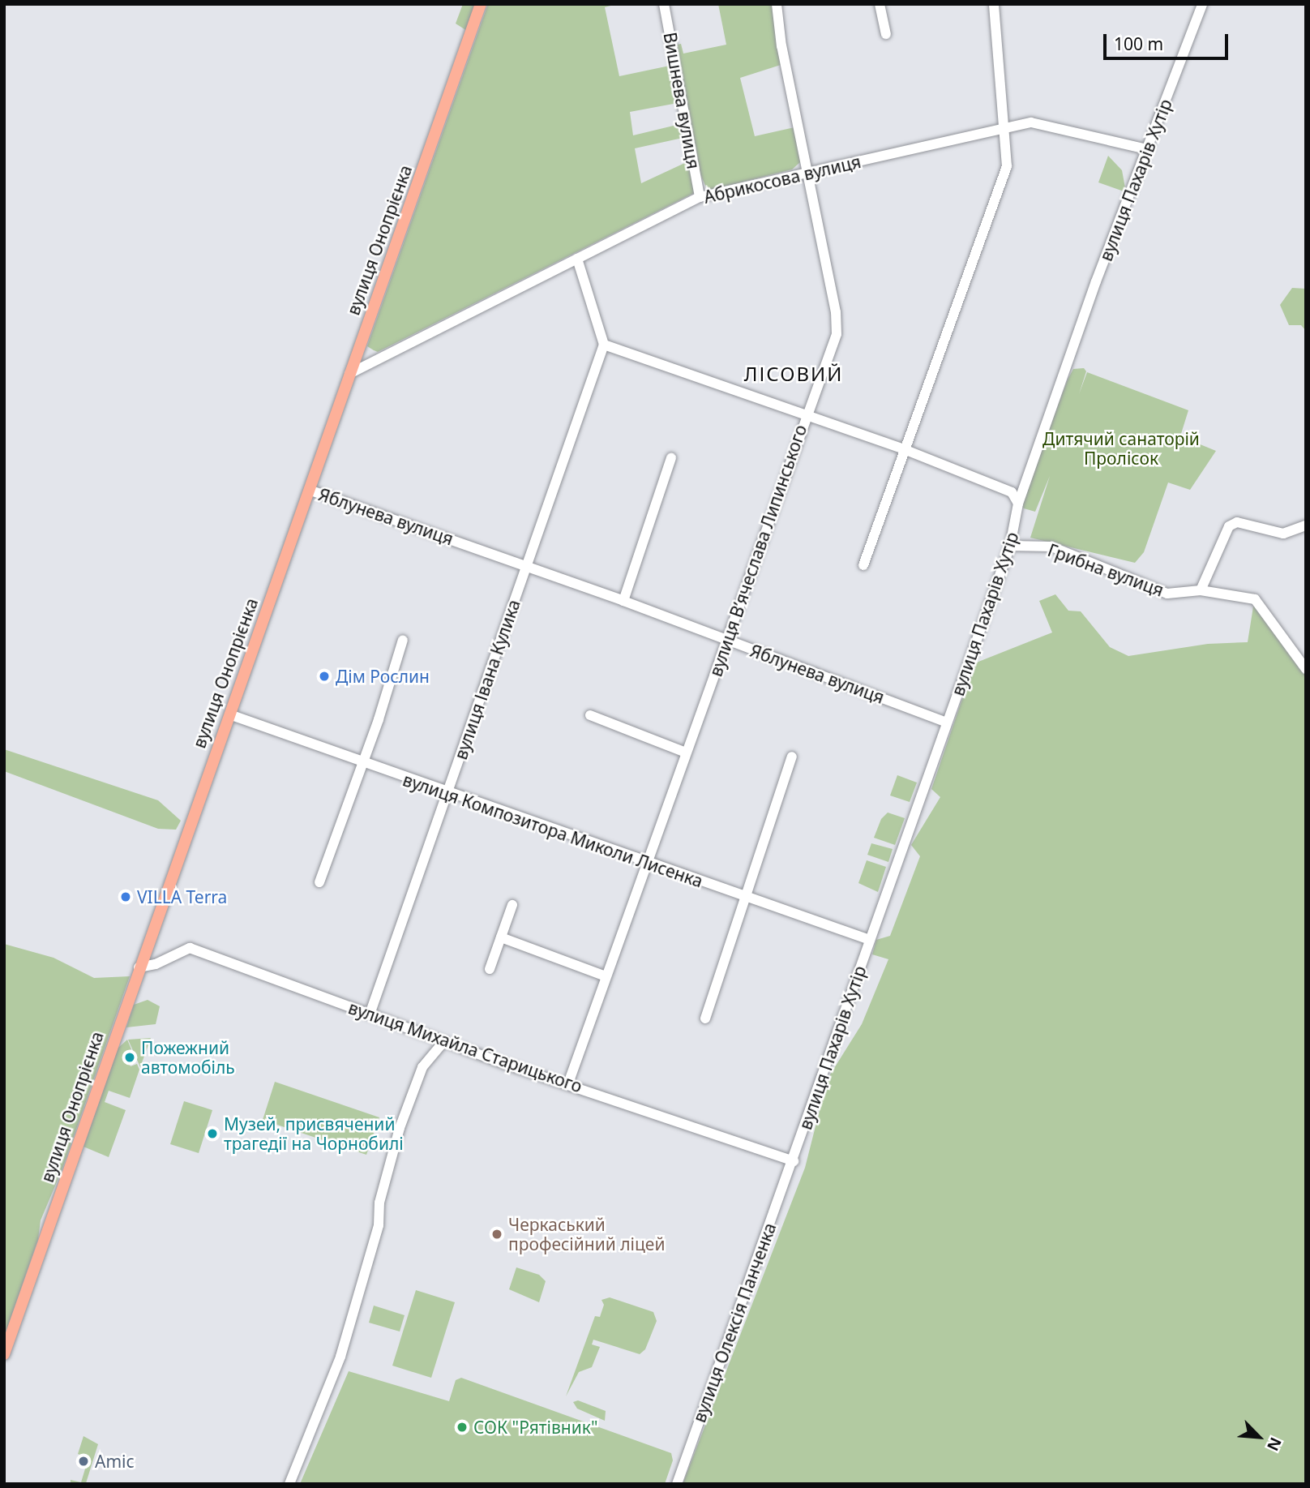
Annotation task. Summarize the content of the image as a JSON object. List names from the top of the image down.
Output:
{
  "streets": {
    "main road": ["вулиця Онопрієнка"],
    "street": [
      "Вишнева вулиця",
      "Абрикосова вулиця",
      "вулиця Пахарів Хутір",
      "Яблунева вулиця",
      "вулиця Вʼячеслава Липинського",
      "Грибна вулиця",
      "вулиця Івана Кулика",
      "вулиця Композитора Миколи Лисенка",
      "вулиця Михайла Старицького",
      "вулиця Олексія Панченка"
    ]
  },
  "crossings": [
    ["Вишнева вулиця", "Абрикосова вулиця"],
    ["Абрикосова вулиця", "вулиця Пахарів Хутір"],
    ["Абрикосова вулиця", "вулиця Онопрієнка"],
    ["Абрикосова вулиця", "вулиця Вʼячеслава Липинського"],
    ["вулиця Пахарів Хутір", "Яблунева вулиця"],
    ["вулиця Пахарів Хутір", "Грибна вулиця"],
    ["вулиця Пахарів Хутір", "вулиця Композитора Миколи Лисенка"],
    ["вулиця Пахарів Хутір", "вулиця Михайла Старицького"],
    ["вулиця Пахарів Хутір", "вулиця Олексія Панченка"],
    ["вулиця Онопрієнка", "Яблунева вулиця"],
    ["вулиця Онопрієнка", "вулиця Композитора Миколи Лисенка"],
    ["вулиця Онопрієнка", "вулиця Михайла Старицького"],
    ["Яблунева вулиця", "вулиця Вʼячеслава Липинського"],
    ["Яблунева вулиця", "вулиця Івана Кулика"],
    ["вулиця Вʼячеслава Липинського", "вулиця Композитора Миколи Лисенка"],
    ["вулиця Вʼячеслава Липинського", "вулиця Михайла Старицького"],
    ["вулиця Івана Кулика", "вулиця Композитора Миколи Лисенка"],
    ["вулиця Івана Кулика", "вулиця Михайла Старицького"],
    ["вулиця Михайла Старицького", "вулиця Олексія Панченка"]
  ],
  "districts": ["ЛІСОВИЙ"],
  "parks": ["Дитячий санаторій Пролісок"],
  "places": [
    "Дім Рослин",
    "VILLA Terra",
    "Пожежний автомобіль",
    "Музей, присвячений трагедії на Чорнобилі",
    "Черкаський професійний ліцей",
    "СОК \"Рятівник\"",
    "Amic"
  ],
  "scale_bar": "100 m",
  "north": "bottom right"
}
